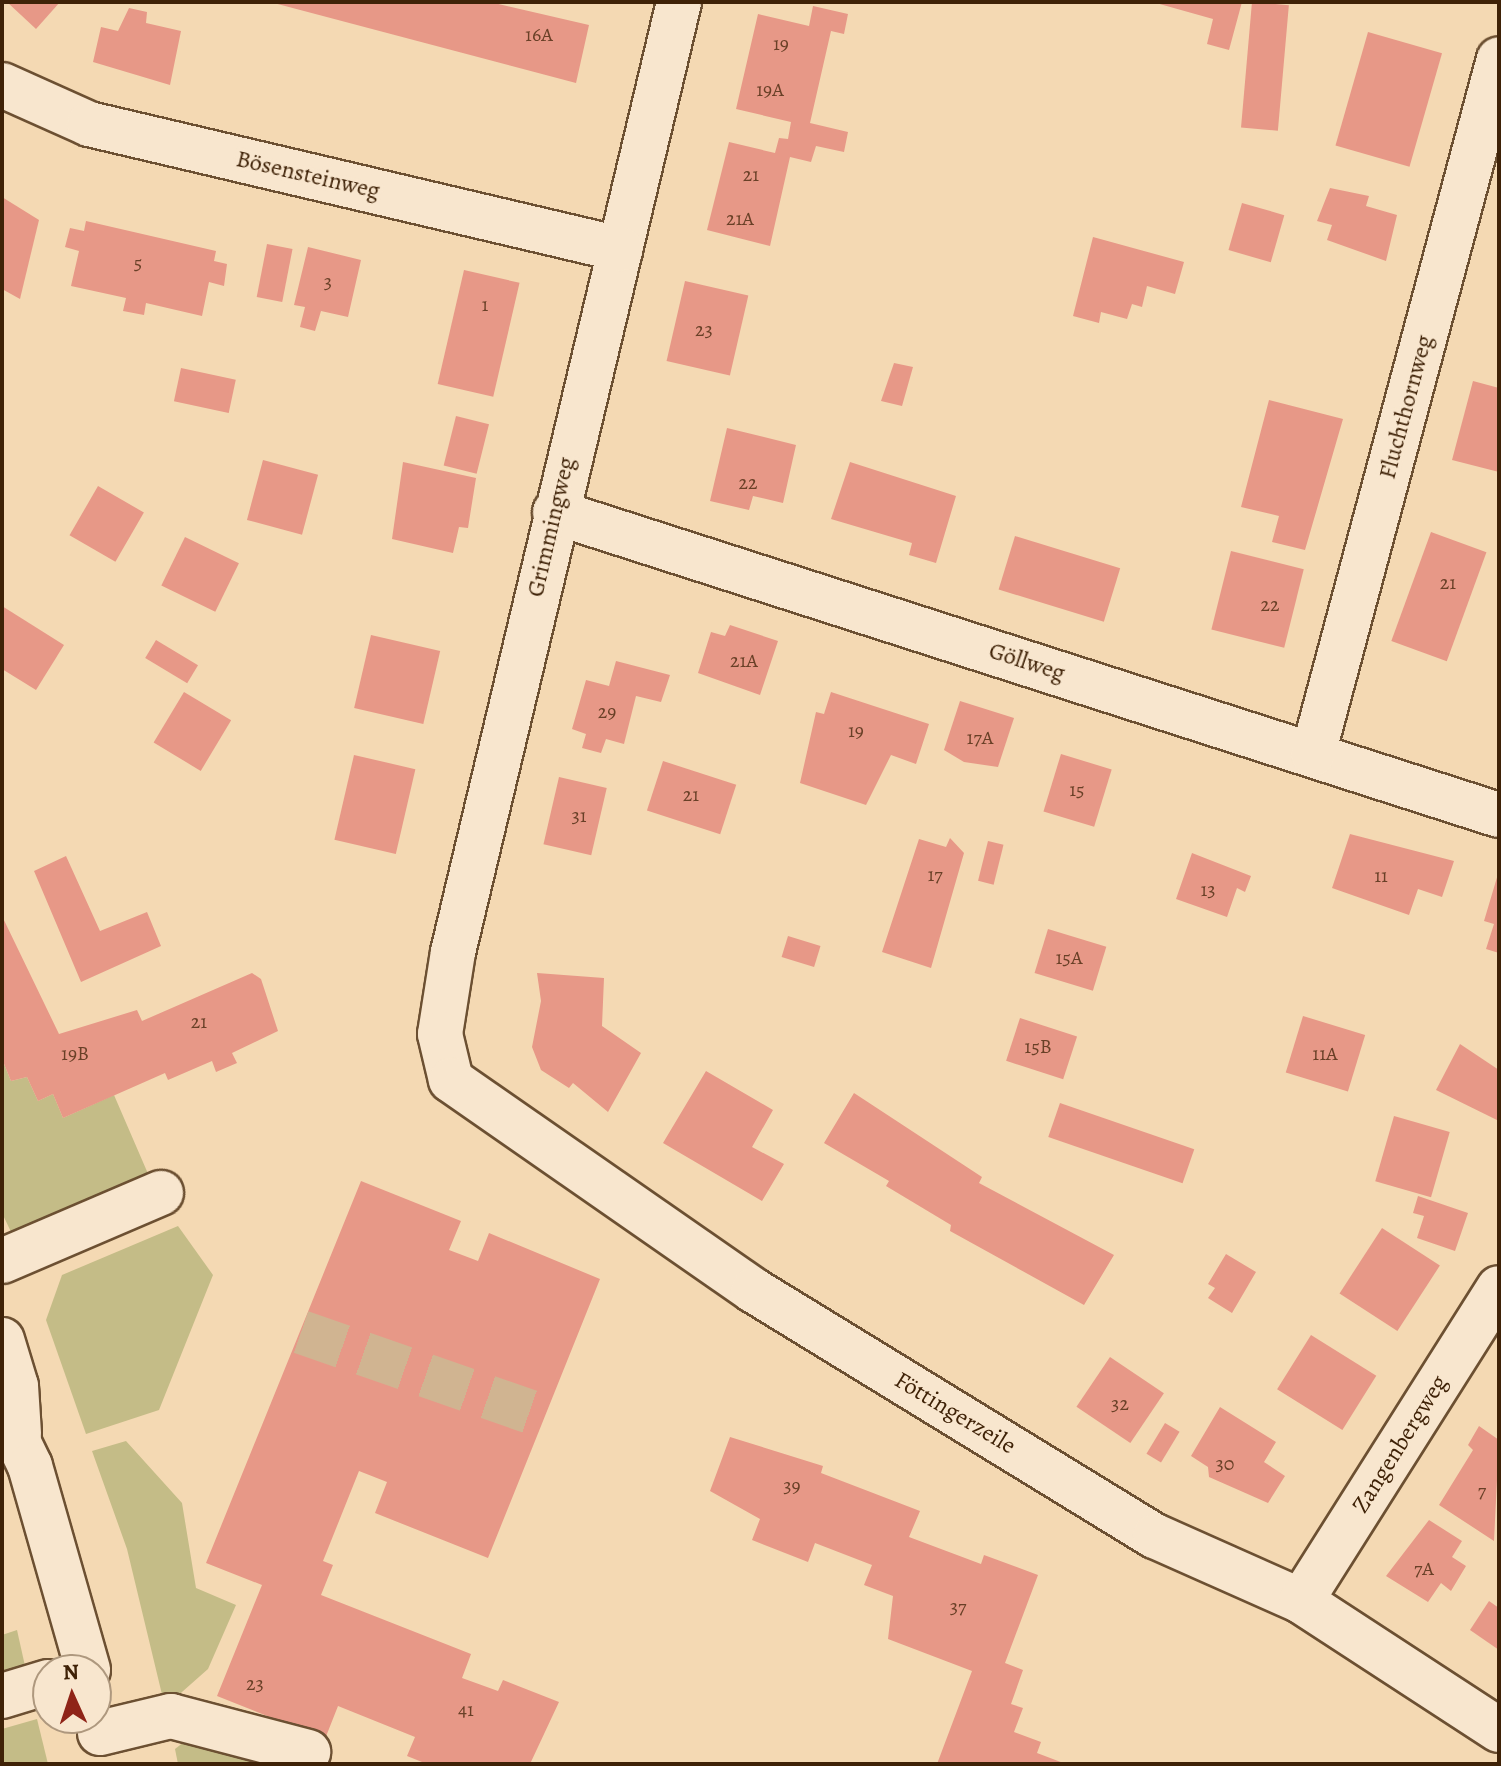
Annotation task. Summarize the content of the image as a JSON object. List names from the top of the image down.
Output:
{
  "streets": {
    "street": [
      "Bösensteinweg",
      "Fluchthornweg",
      "Grimmingweg",
      "Göllweg",
      "Föttingerzeile",
      "Zangenbergweg"
    ]
  },
  "crossings": [
    ["Bösensteinweg", "Grimmingweg"],
    ["Fluchthornweg", "Göllweg"],
    ["Grimmingweg", "Göllweg"],
    ["Grimmingweg", "Föttingerzeile"],
    ["Föttingerzeile", "Zangenbergweg"]
  ],
  "house_numbers": [
    "16A",
    "19",
    "19A",
    "21",
    "21A",
    "5",
    "3",
    "1",
    "23",
    "22",
    "21",
    "22",
    "21A",
    "29",
    "19",
    "17A",
    "15",
    "21",
    "31",
    "17",
    "11",
    "13",
    "15A",
    "21",
    "15B",
    "19B",
    "11A",
    "32",
    "30",
    "39",
    "7",
    "7A",
    "37",
    "23",
    "41"
  ],
  "north": "top"
}
